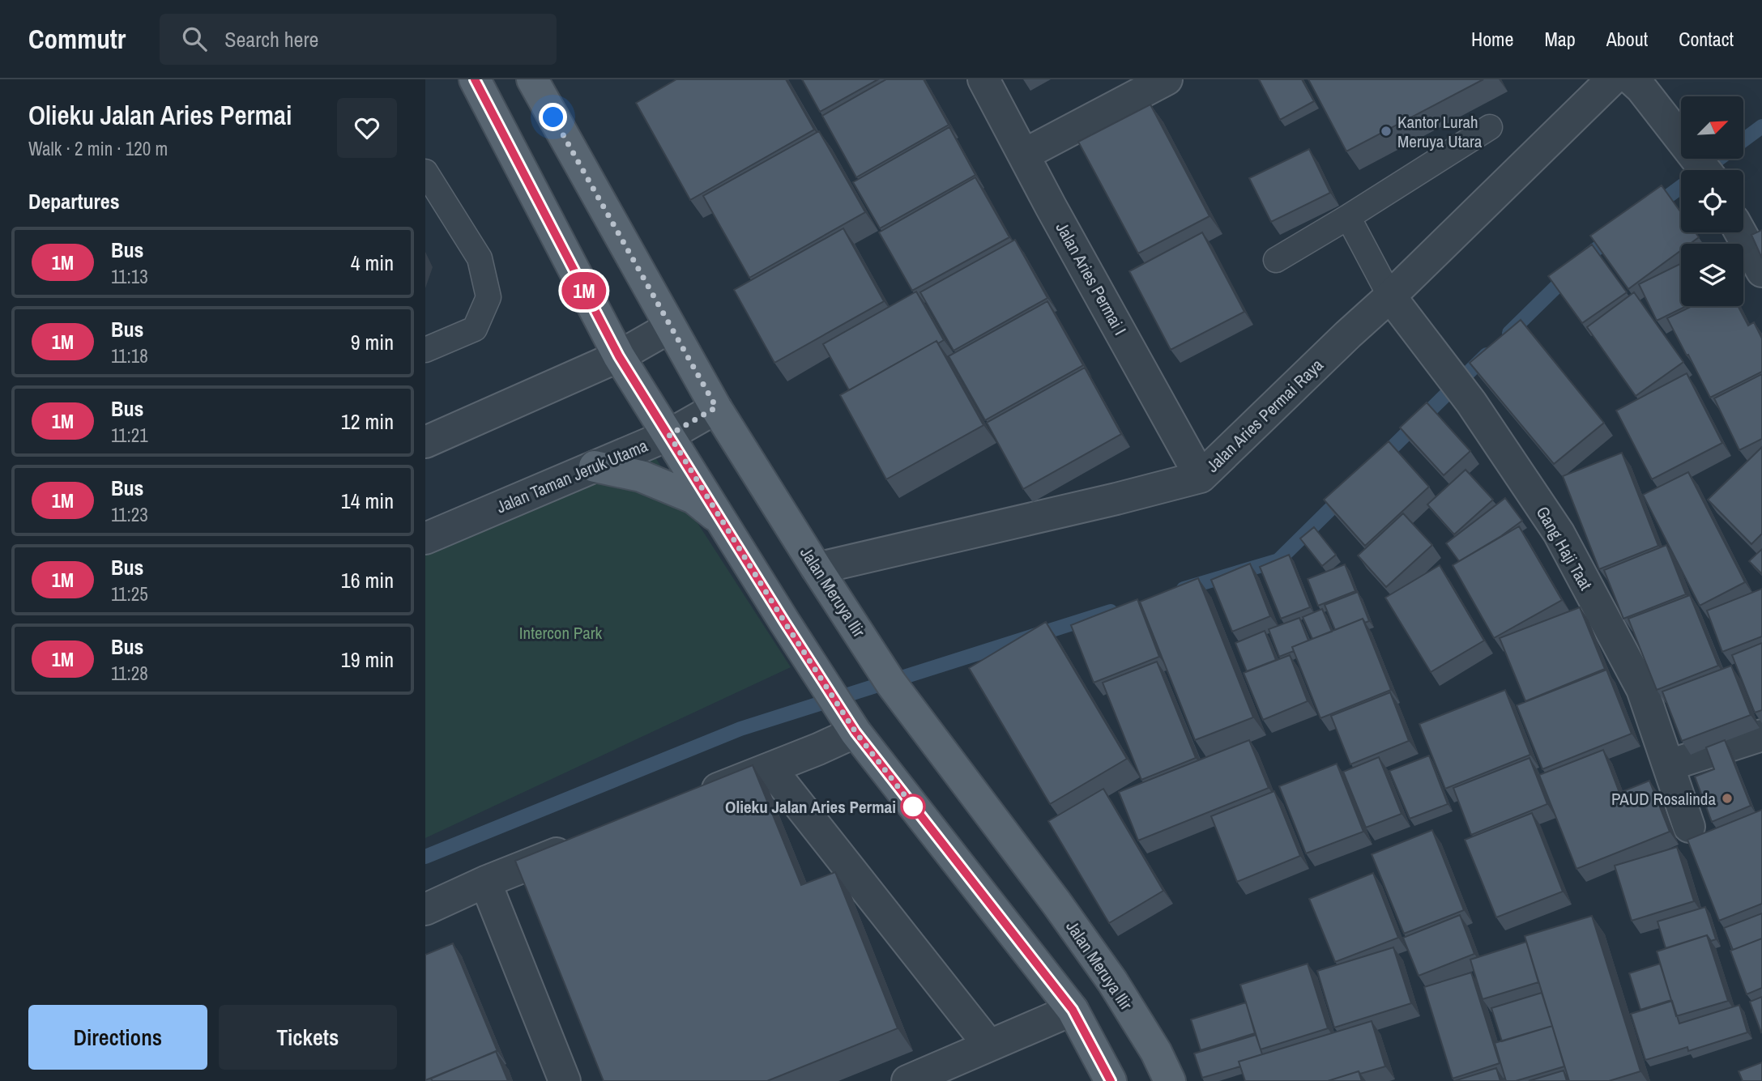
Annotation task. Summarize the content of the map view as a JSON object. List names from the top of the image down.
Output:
{
  "streets": {
    "main road": ["Jalan Meruya Ilir"],
    "street": [
      "Jalan Aries Permai I",
      "Jalan Aries Permai Raya",
      "Jalan Taman Jeruk Utama",
      "Gang Haji Taat"
    ]
  },
  "crossings": [
    ["Jalan Aries Permai I", "Jalan Aries Permai Raya"],
    ["Jalan Aries Permai Raya", "Gang Haji Taat"],
    ["Jalan Aries Permai Raya", "Jalan Meruya Ilir"],
    ["Jalan Taman Jeruk Utama", "Jalan Meruya Ilir"]
  ],
  "parks": ["Intercon Park"],
  "places": ["Kantor Lurah Meruya Utara", "PAUD Rosalinda", "Olieku Jalan Aries Permai"],
  "lines": ["bus line 1M"],
  "north": "top right",
  "page": {
    "header": "Commutr",
    "search": "Search here",
    "nav": [
      "Home",
      "Map",
      "About",
      "Contact"
    ],
    "heading": [
      ["Olieku Jalan Aries Permai", "Walk · 2 min · 120 m"],
      "Departures"
    ],
    "on_map": "1M",
    "list": [
      {
        "mark": "1M",
        "name": "Bus",
        "note": "11:13",
        "value": "4 min"
      },
      {
        "mark": "1M",
        "name": "Bus",
        "note": "11:18",
        "value": "9 min"
      },
      {
        "mark": "1M",
        "name": "Bus",
        "note": "11:21",
        "value": "12 min"
      },
      {
        "mark": "1M",
        "name": "Bus",
        "note": "11:23",
        "value": "14 min"
      },
      {
        "mark": "1M",
        "name": "Bus",
        "note": "11:25",
        "value": "16 min"
      },
      {
        "mark": "1M",
        "name": "Bus",
        "note": "11:28",
        "value": "19 min"
      }
    ],
    "buttons": ["Directions", "Tickets"]
  }
}
